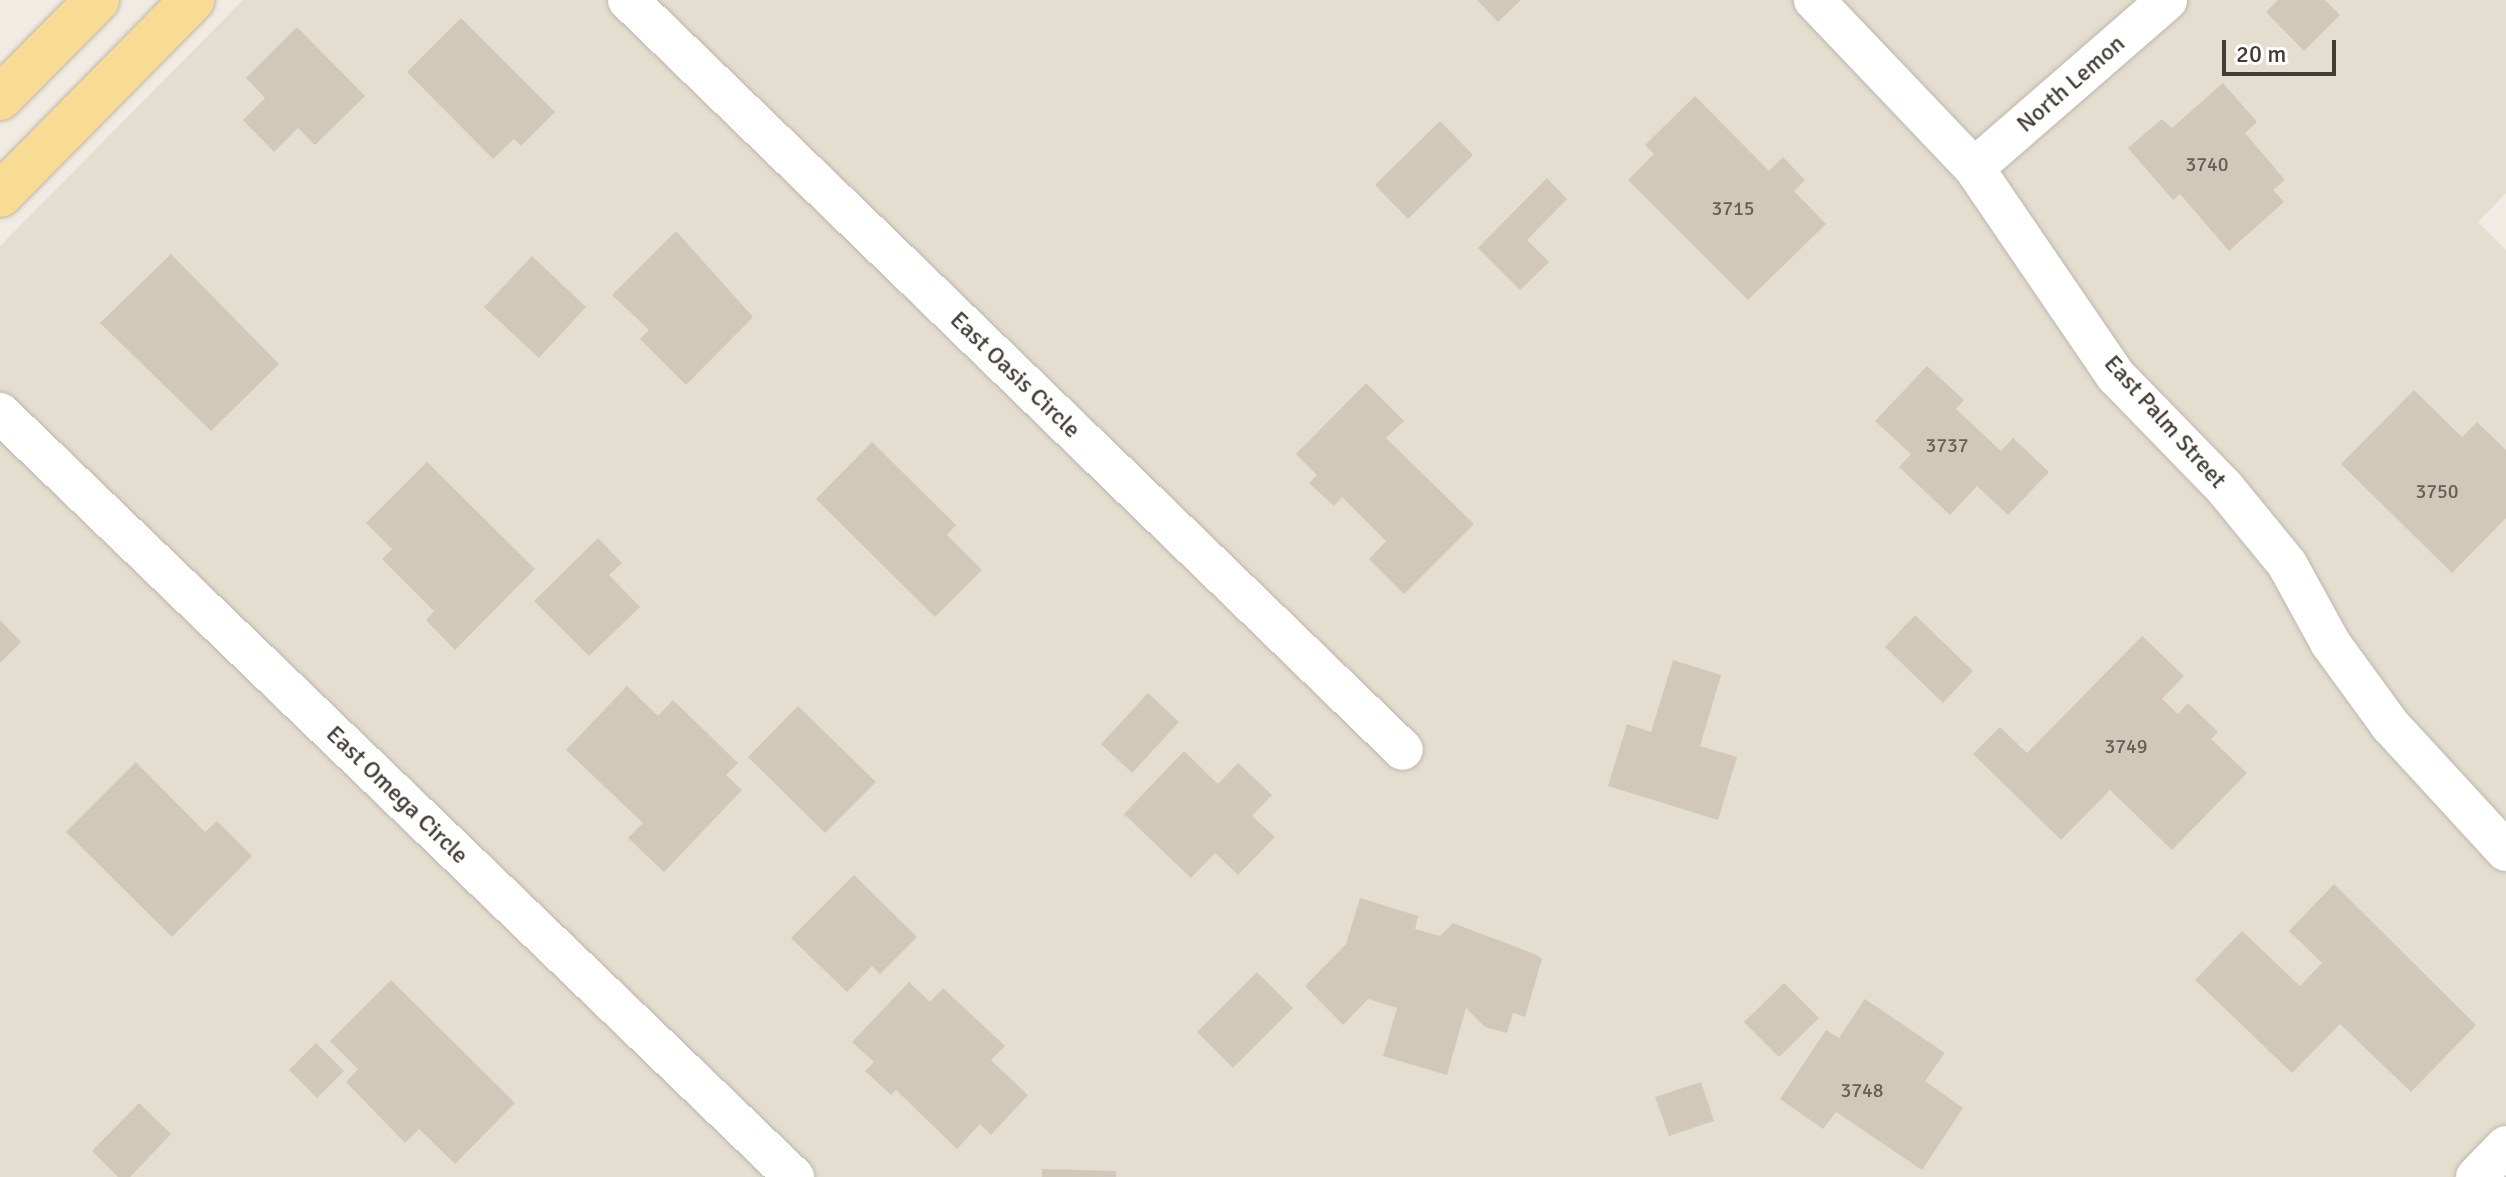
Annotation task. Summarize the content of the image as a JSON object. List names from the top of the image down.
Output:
{
  "streets": {
    "street": [
      "North Lemon",
      "East Oasis Circle",
      "East Palm Street",
      "East Omega Circle"
    ]
  },
  "crossings": [
    ["North Lemon", "East Palm Street"]
  ],
  "house_numbers": [
    "3740",
    "3715",
    "3737",
    "3750",
    "3749",
    "3748"
  ],
  "scale_bar": "20 m"
}
